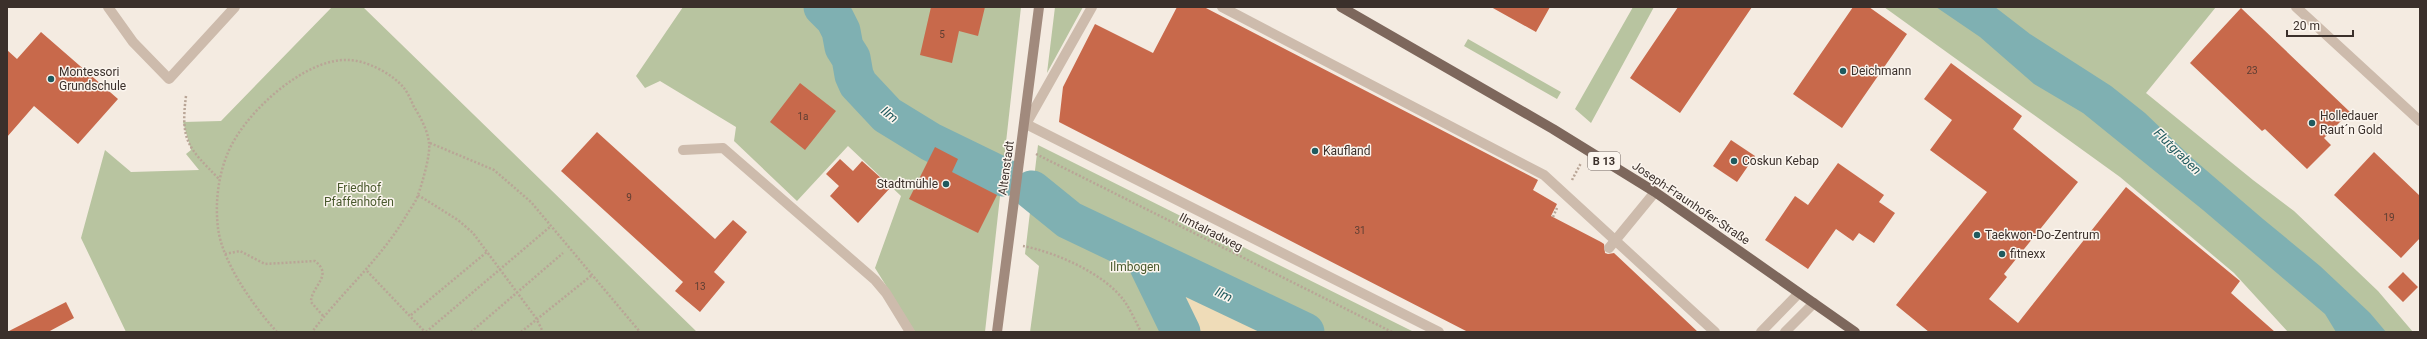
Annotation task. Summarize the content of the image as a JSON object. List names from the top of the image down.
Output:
{
  "streets": {
    "main road": ["B 13", "Joseph-Fraunhofer-Straße"],
    "street": ["Altenstadt"],
    "path": ["Ilmtalradweg"]
  },
  "crossings": [
    ["Altenstadt", "Ilmtalradweg"]
  ],
  "water": ["Ilm", "Flutgraben"],
  "parks": ["Friedhof Pfaffenhofen", "Ilmbogen"],
  "places": [
    "Deichmann",
    "Montessori Grundschule",
    "Holledauer Raut´n Gold",
    "Kaufland",
    "Coskun Kebap",
    "Stadtmühle",
    "Taekwon-Do-Zentrum",
    "fitnexx"
  ],
  "house_numbers": [
    "5",
    "23",
    "1a",
    "9",
    "19",
    "31",
    "13"
  ],
  "scale_bar": "20 m"
}
